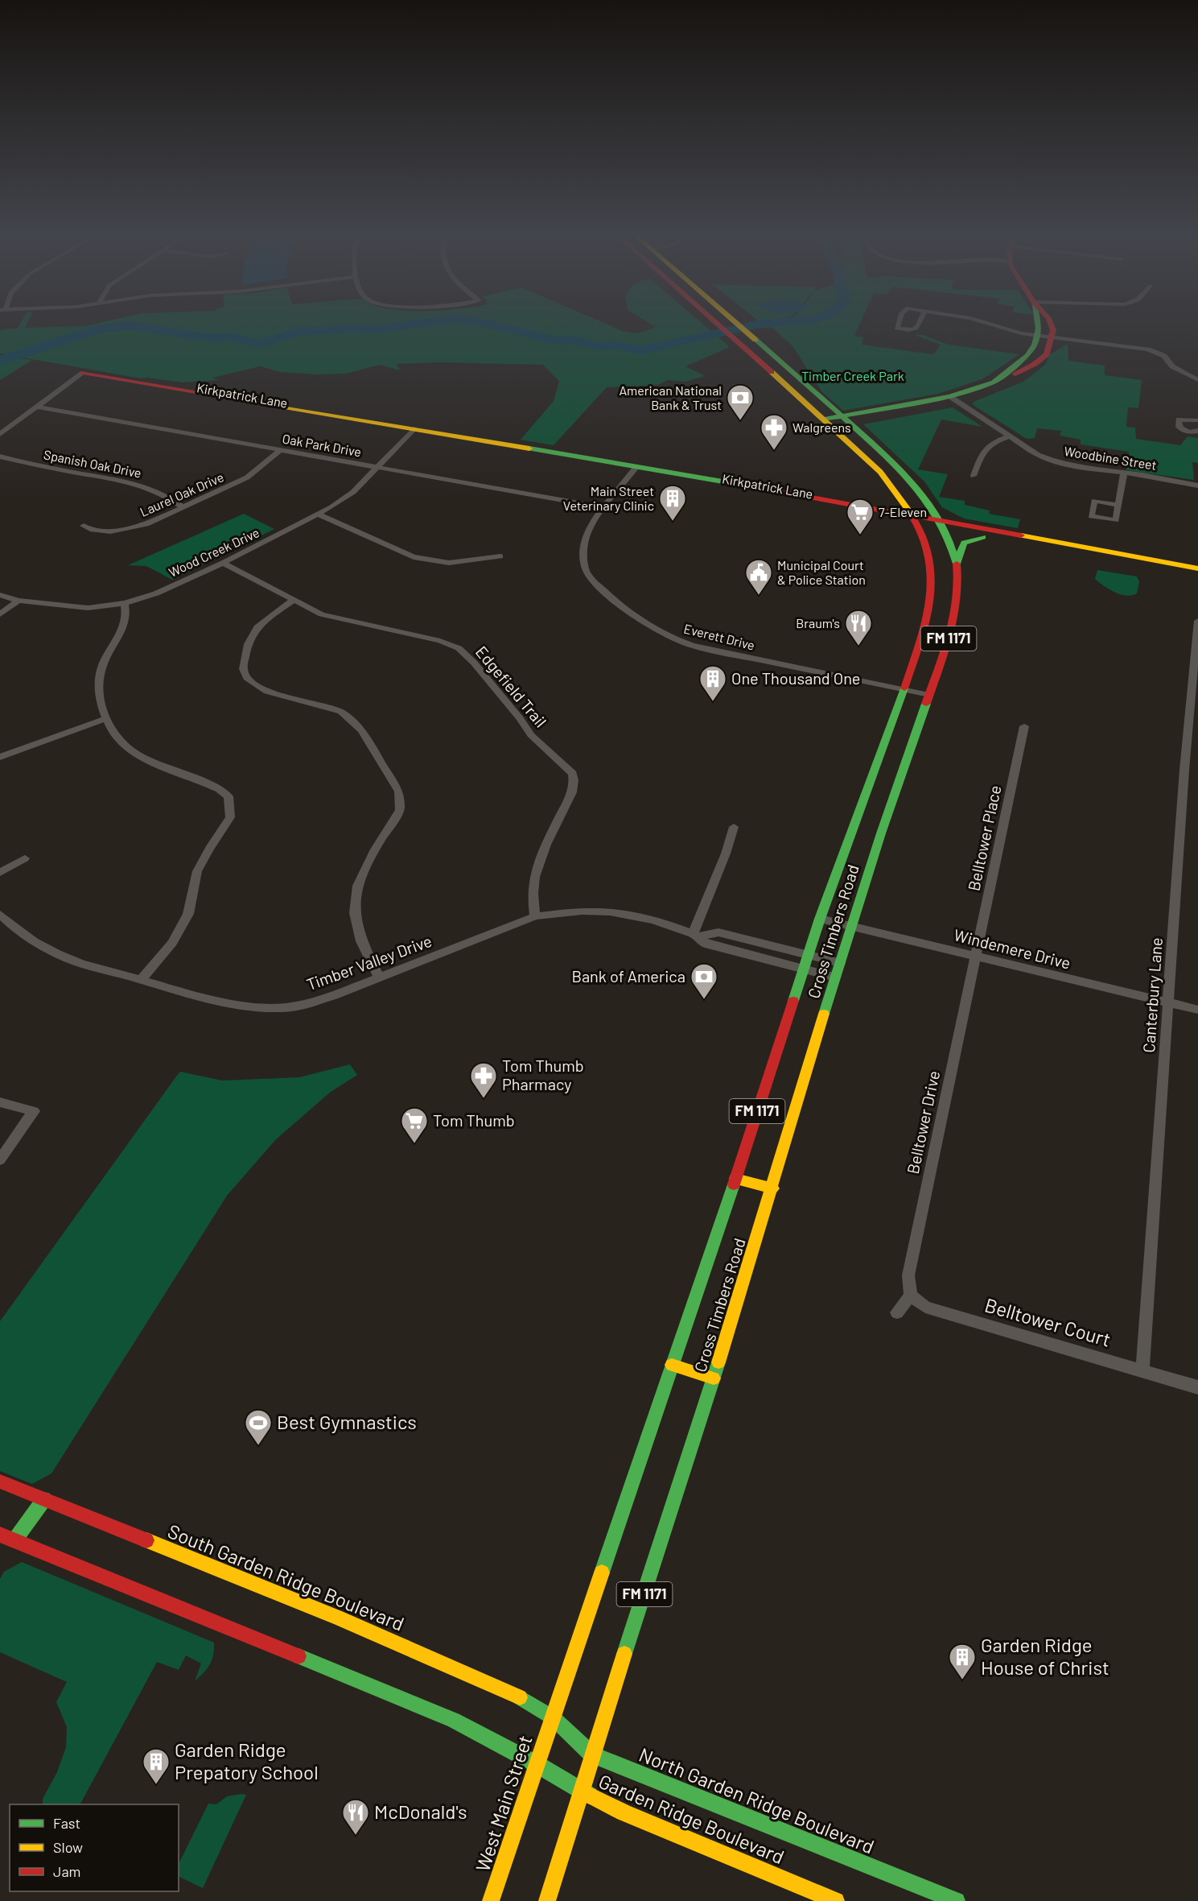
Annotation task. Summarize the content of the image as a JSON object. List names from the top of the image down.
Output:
{
  "streets": {
    "main road": [
      "Kirkpatrick Lane",
      "FM 1171",
      "Cross Timbers Road",
      "South Garden Ridge Boulevard",
      "North Garden Ridge Boulevard",
      "West Main Street",
      "Garden Ridge Boulevard"
    ],
    "street": [
      "Oak Park Drive",
      "Woodbine Street",
      "Spanish Oak Drive",
      "Laurel Oak Drive",
      "Wood Creek Drive",
      "Everett Drive",
      "Edgefield Trail",
      "Belltower Place",
      "Windemere Drive",
      "Timber Valley Drive",
      "Canterbury Lane",
      "Belltower Drive",
      "Belltower Court"
    ]
  },
  "crossings": [
    ["Kirkpatrick Lane", "Wood Creek Drive"],
    ["Kirkpatrick Lane", "Everett Drive"],
    ["Kirkpatrick Lane", "Cross Timbers Road"],
    ["Oak Park Drive", "Laurel Oak Drive"],
    ["Oak Park Drive", "Wood Creek Drive"],
    ["Oak Park Drive", "Everett Drive"],
    ["Spanish Oak Drive", "Laurel Oak Drive"],
    ["Wood Creek Drive", "Edgefield Trail"],
    ["Everett Drive", "Cross Timbers Road"],
    ["FM 1171", "Cross Timbers Road"],
    ["FM 1171", "North Garden Ridge Boulevard"],
    ["FM 1171", "Garden Ridge Boulevard"],
    ["Edgefield Trail", "Timber Valley Drive"],
    ["Belltower Place", "Windemere Drive"],
    ["Belltower Place", "Belltower Drive"],
    ["Cross Timbers Road", "Windemere Drive"],
    ["Cross Timbers Road", "Timber Valley Drive"],
    ["Cross Timbers Road", "South Garden Ridge Boulevard"],
    ["Cross Timbers Road", "North Garden Ridge Boulevard"],
    ["Cross Timbers Road", "West Main Street"],
    ["Windemere Drive", "Canterbury Lane"],
    ["Windemere Drive", "Belltower Drive"],
    ["Canterbury Lane", "Belltower Court"],
    ["Belltower Drive", "Belltower Court"],
    ["South Garden Ridge Boulevard", "North Garden Ridge Boulevard"],
    ["South Garden Ridge Boulevard", "West Main Street"],
    ["North Garden Ridge Boulevard", "West Main Street"],
    ["West Main Street", "Garden Ridge Boulevard"]
  ],
  "parks": ["Timber Creek Park"],
  "places": {
    "bank": ["American National Bank & Trust", "Bank of America"],
    "pharmacy": ["Walgreens", "Tom Thumb Pharmacy"],
    "building": [
      "Main Street Veterinary Clinic",
      "One Thousand One",
      "Garden Ridge House of Christ",
      "Garden Ridge Prepatory School"
    ],
    "supermarket": ["7-Eleven", "Tom Thumb"],
    "public building": ["Municipal Court & Police Station"],
    "restaurant": ["Braum's", "McDonald's"],
    "sports": ["Best Gymnastics"]
  },
  "legend": ["Fast", "Slow", "Jam"]
}
